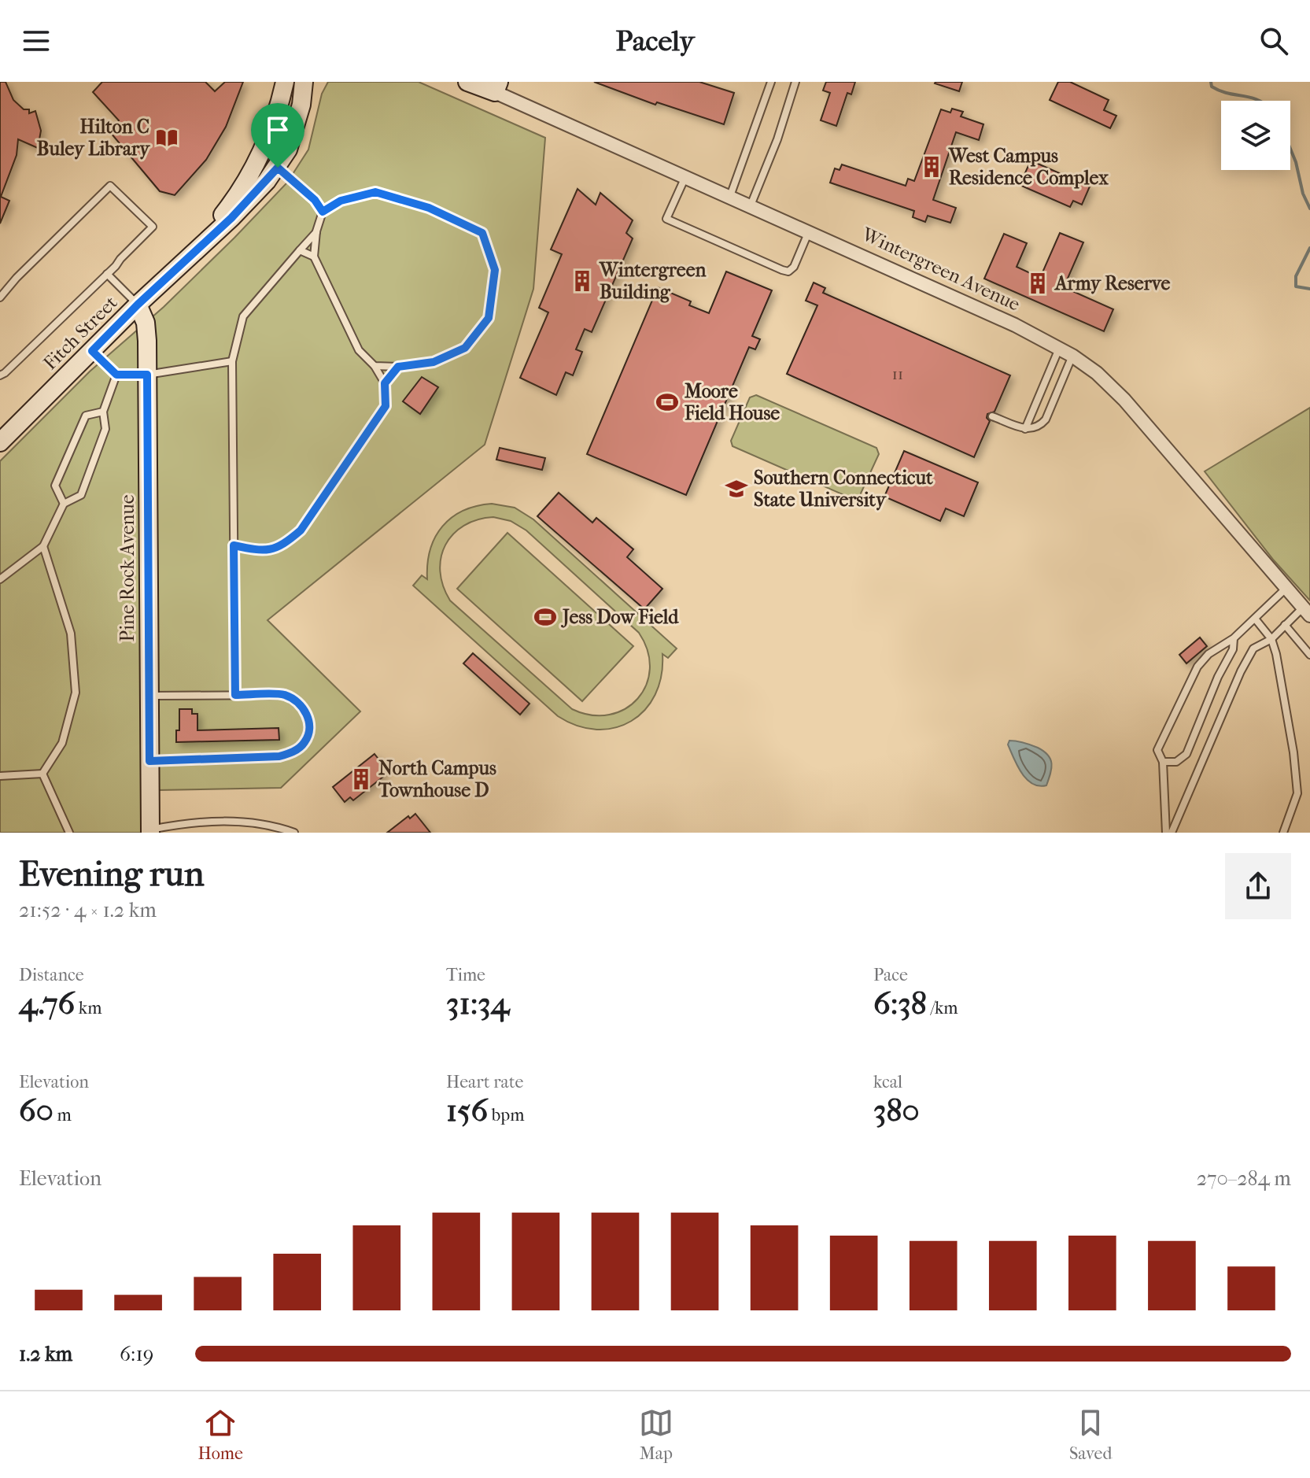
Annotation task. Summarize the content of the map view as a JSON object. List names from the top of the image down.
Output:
{
  "streets": {
    "main road": ["Wintergreen Avenue", "Fitch Street", "Pine Rock Avenue"]
  },
  "crossings": [
    ["Fitch Street", "Pine Rock Avenue"]
  ],
  "places": {
    "library": ["Hilton C Buley Library"],
    "building": [
      "West Campus Residence Complex",
      "Wintergreen Building",
      "Army Reserve",
      "North Campus Townhouse D"
    ],
    "sports": ["Moore Field House", "Jess Dow Field"],
    "school or university": ["Southern Connecticut State University"]
  },
  "house_numbers": ["11"],
  "page": {
    "header": "Pacely",
    "heading": ["Evening run", "21:52 · 4 × 1.2 km"],
    "stats": [
      ["Distance", "4.76 km"],
      ["Time", "31:34"],
      ["Pace", "6:38 /km"],
      ["Elevation", "60 m"],
      ["Heart rate", "156 bpm"],
      ["kcal", "380"]
    ],
    "chart": ["Elevation", "270–284 m"],
    "list": [
      {
        "name": "1.2 km",
        "note": "6:19"
      }
    ],
    "tabs": ["Home", "Map", "Saved"]
  }
}
